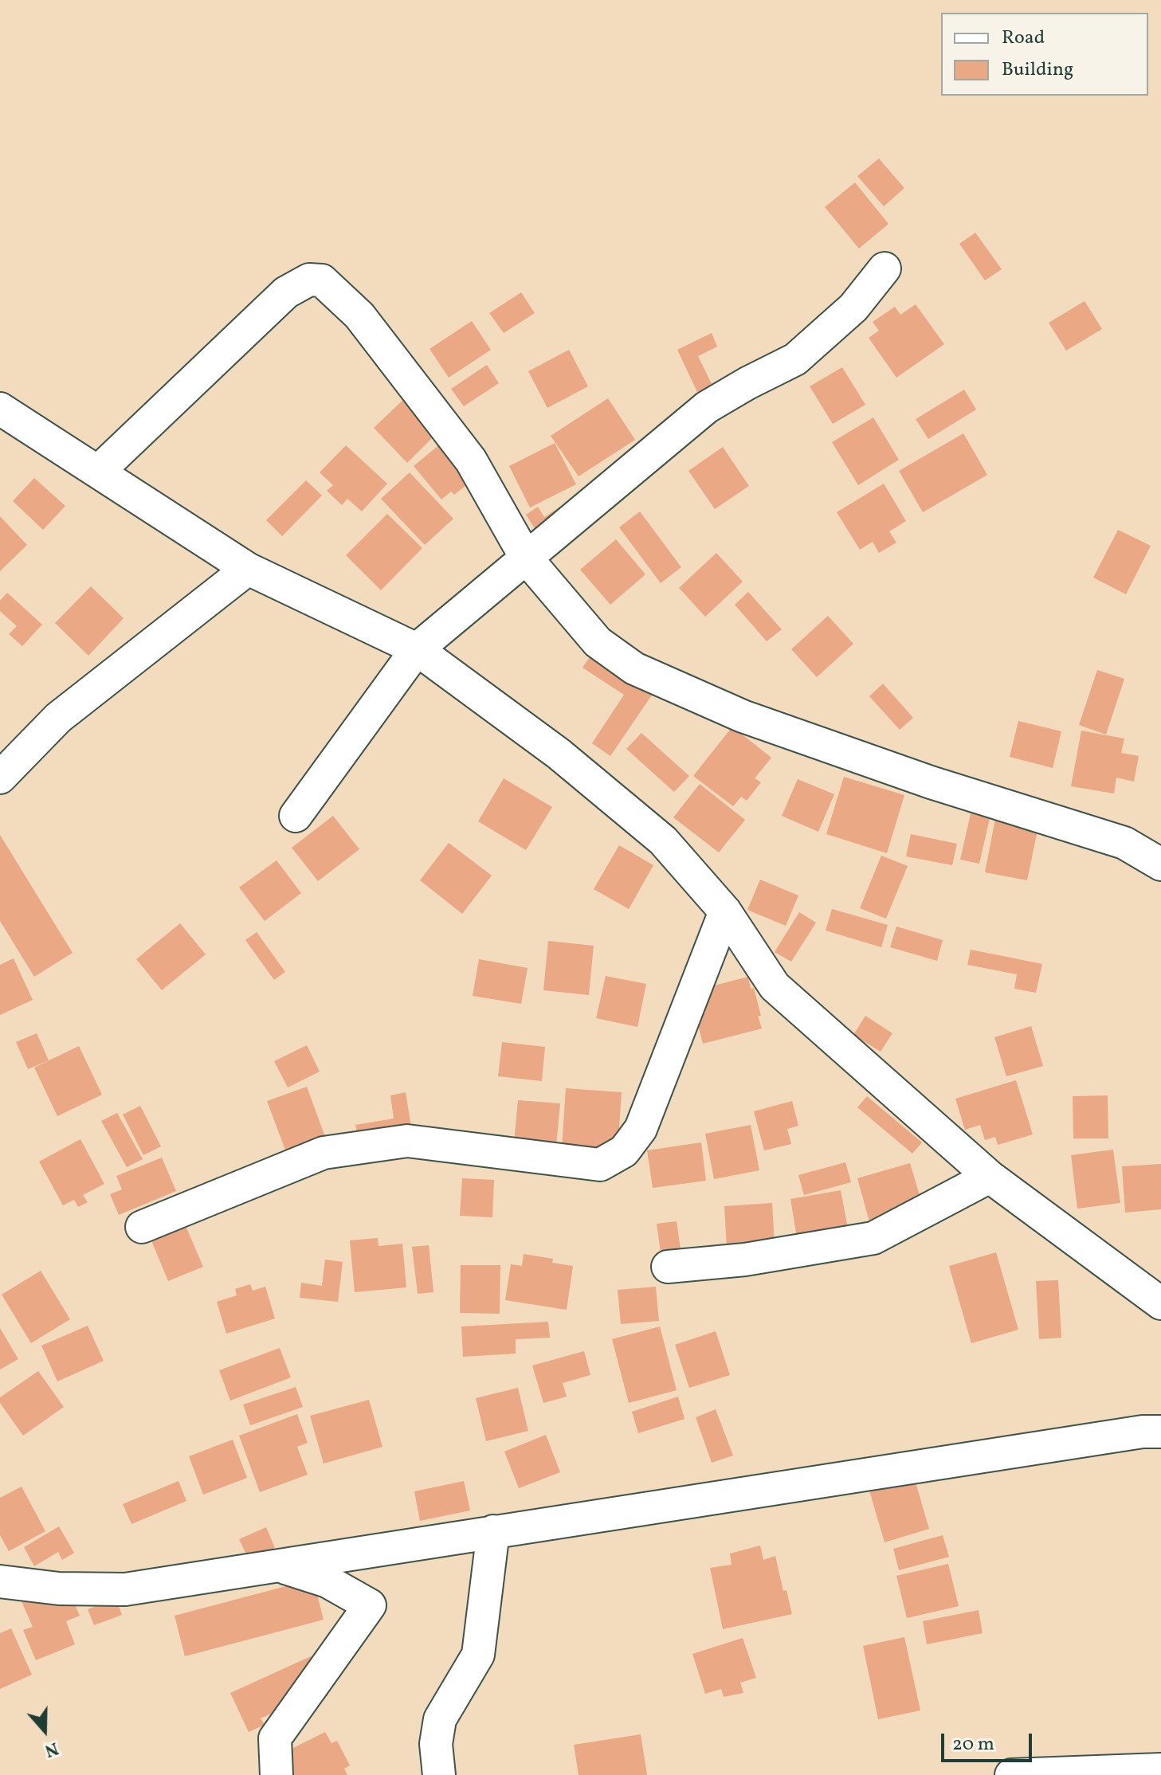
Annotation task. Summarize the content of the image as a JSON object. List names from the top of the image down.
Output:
{
  "legend": ["Road", "Building"],
  "scale_bar": "20 m",
  "north": "bottom"
}
